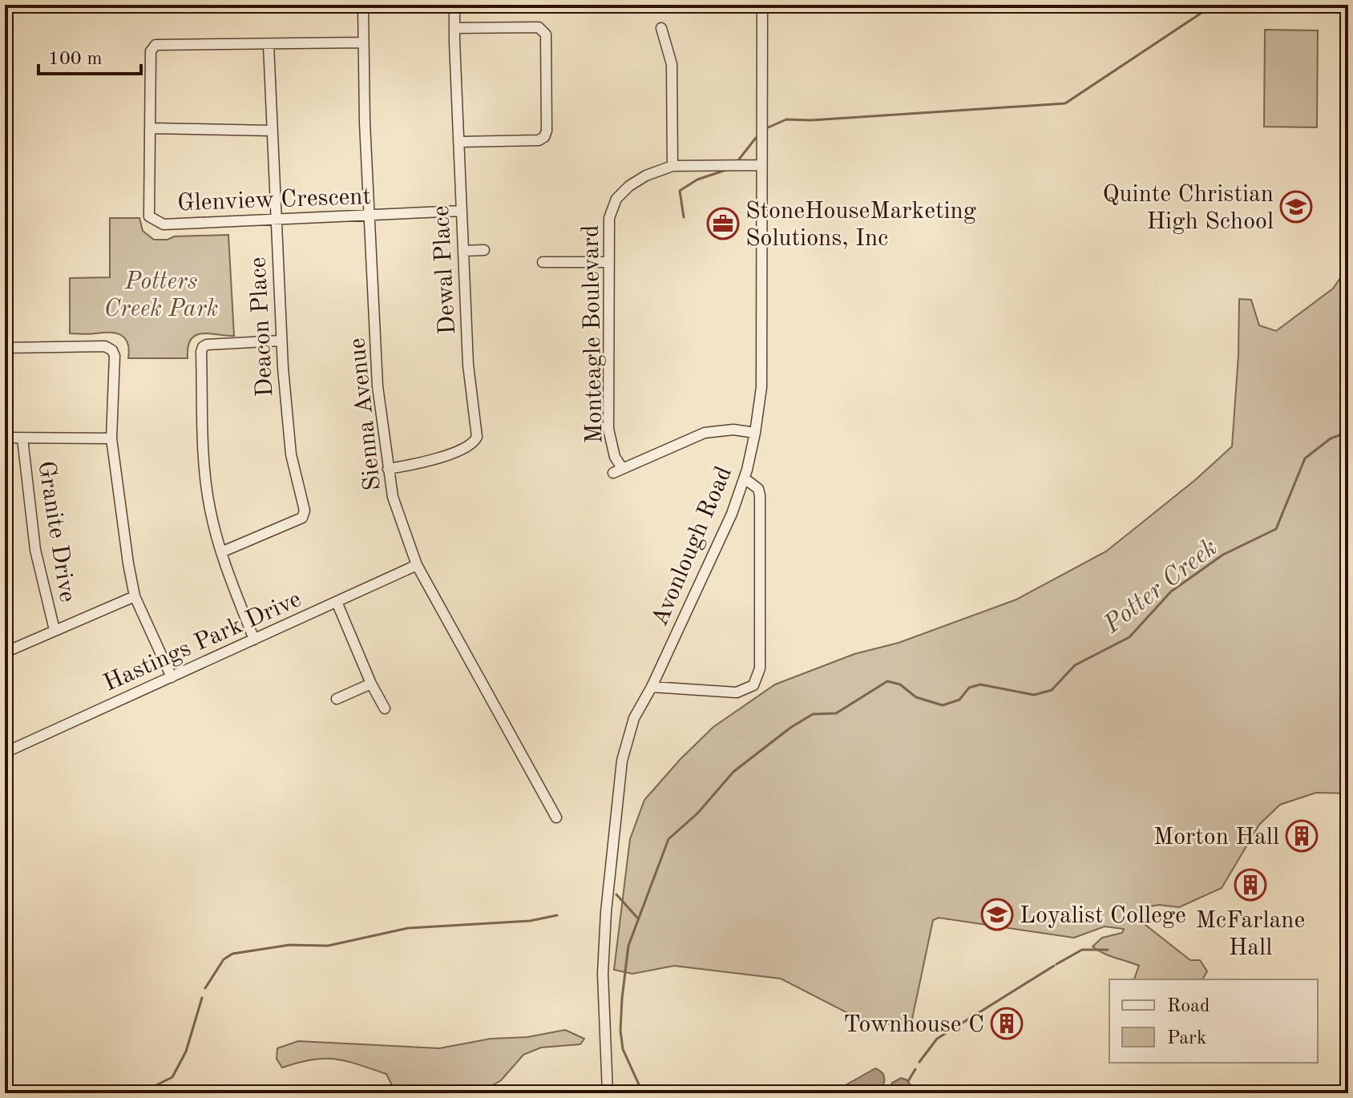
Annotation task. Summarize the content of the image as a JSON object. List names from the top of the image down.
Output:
{
  "streets": {
    "street": [
      "Glenview Crescent",
      "Dewal Place",
      "Deacon Place",
      "Monteagle Boulevard",
      "Sienna Avenue",
      "Granite Drive",
      "Avonlough Road",
      "Hastings Park Drive"
    ]
  },
  "crossings": [
    ["Glenview Crescent", "Dewal Place"],
    ["Glenview Crescent", "Deacon Place"],
    ["Glenview Crescent", "Sienna Avenue"],
    ["Dewal Place", "Sienna Avenue"],
    ["Monteagle Boulevard", "Avonlough Road"],
    ["Sienna Avenue", "Hastings Park Drive"]
  ],
  "water": ["Potter Creek"],
  "parks": ["Potters Creek Park"],
  "places": {
    "school or university": ["Quinte Christian High School", "Loyalist College"],
    "office": ["StoneHouseMarketing Solutions, Inc"],
    "building": ["Morton Hall", "McFarlane Hall", "Townhouse C"]
  },
  "legend": ["Road", "Park"],
  "scale_bar": "100 m"
}
